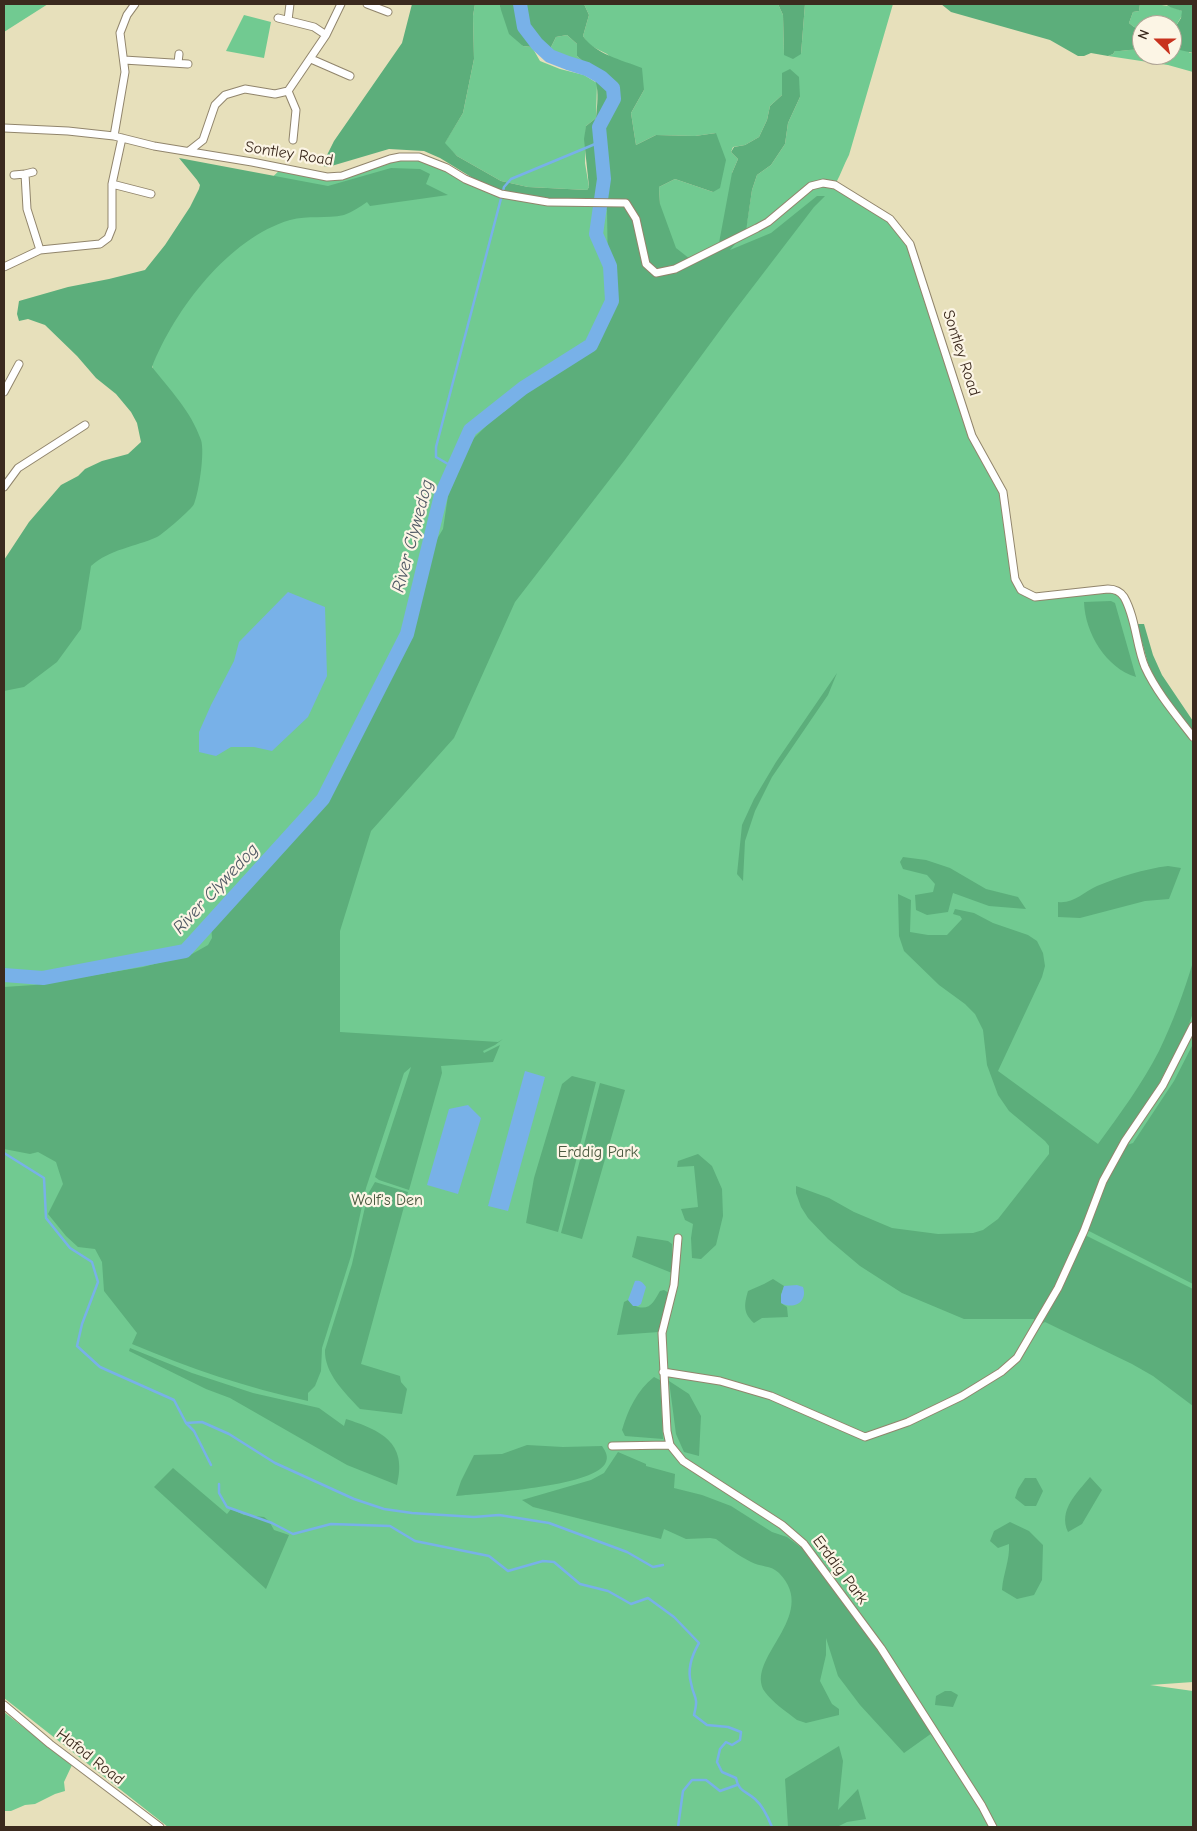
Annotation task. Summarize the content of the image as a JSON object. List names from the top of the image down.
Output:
{
  "streets": {
    "street": ["Sontley Road", "Erddig Park", "Hafod Road"]
  },
  "water": ["River Clywedog"],
  "parks": ["Erddig Park", "Wolf's Den"],
  "north": "left"
}
